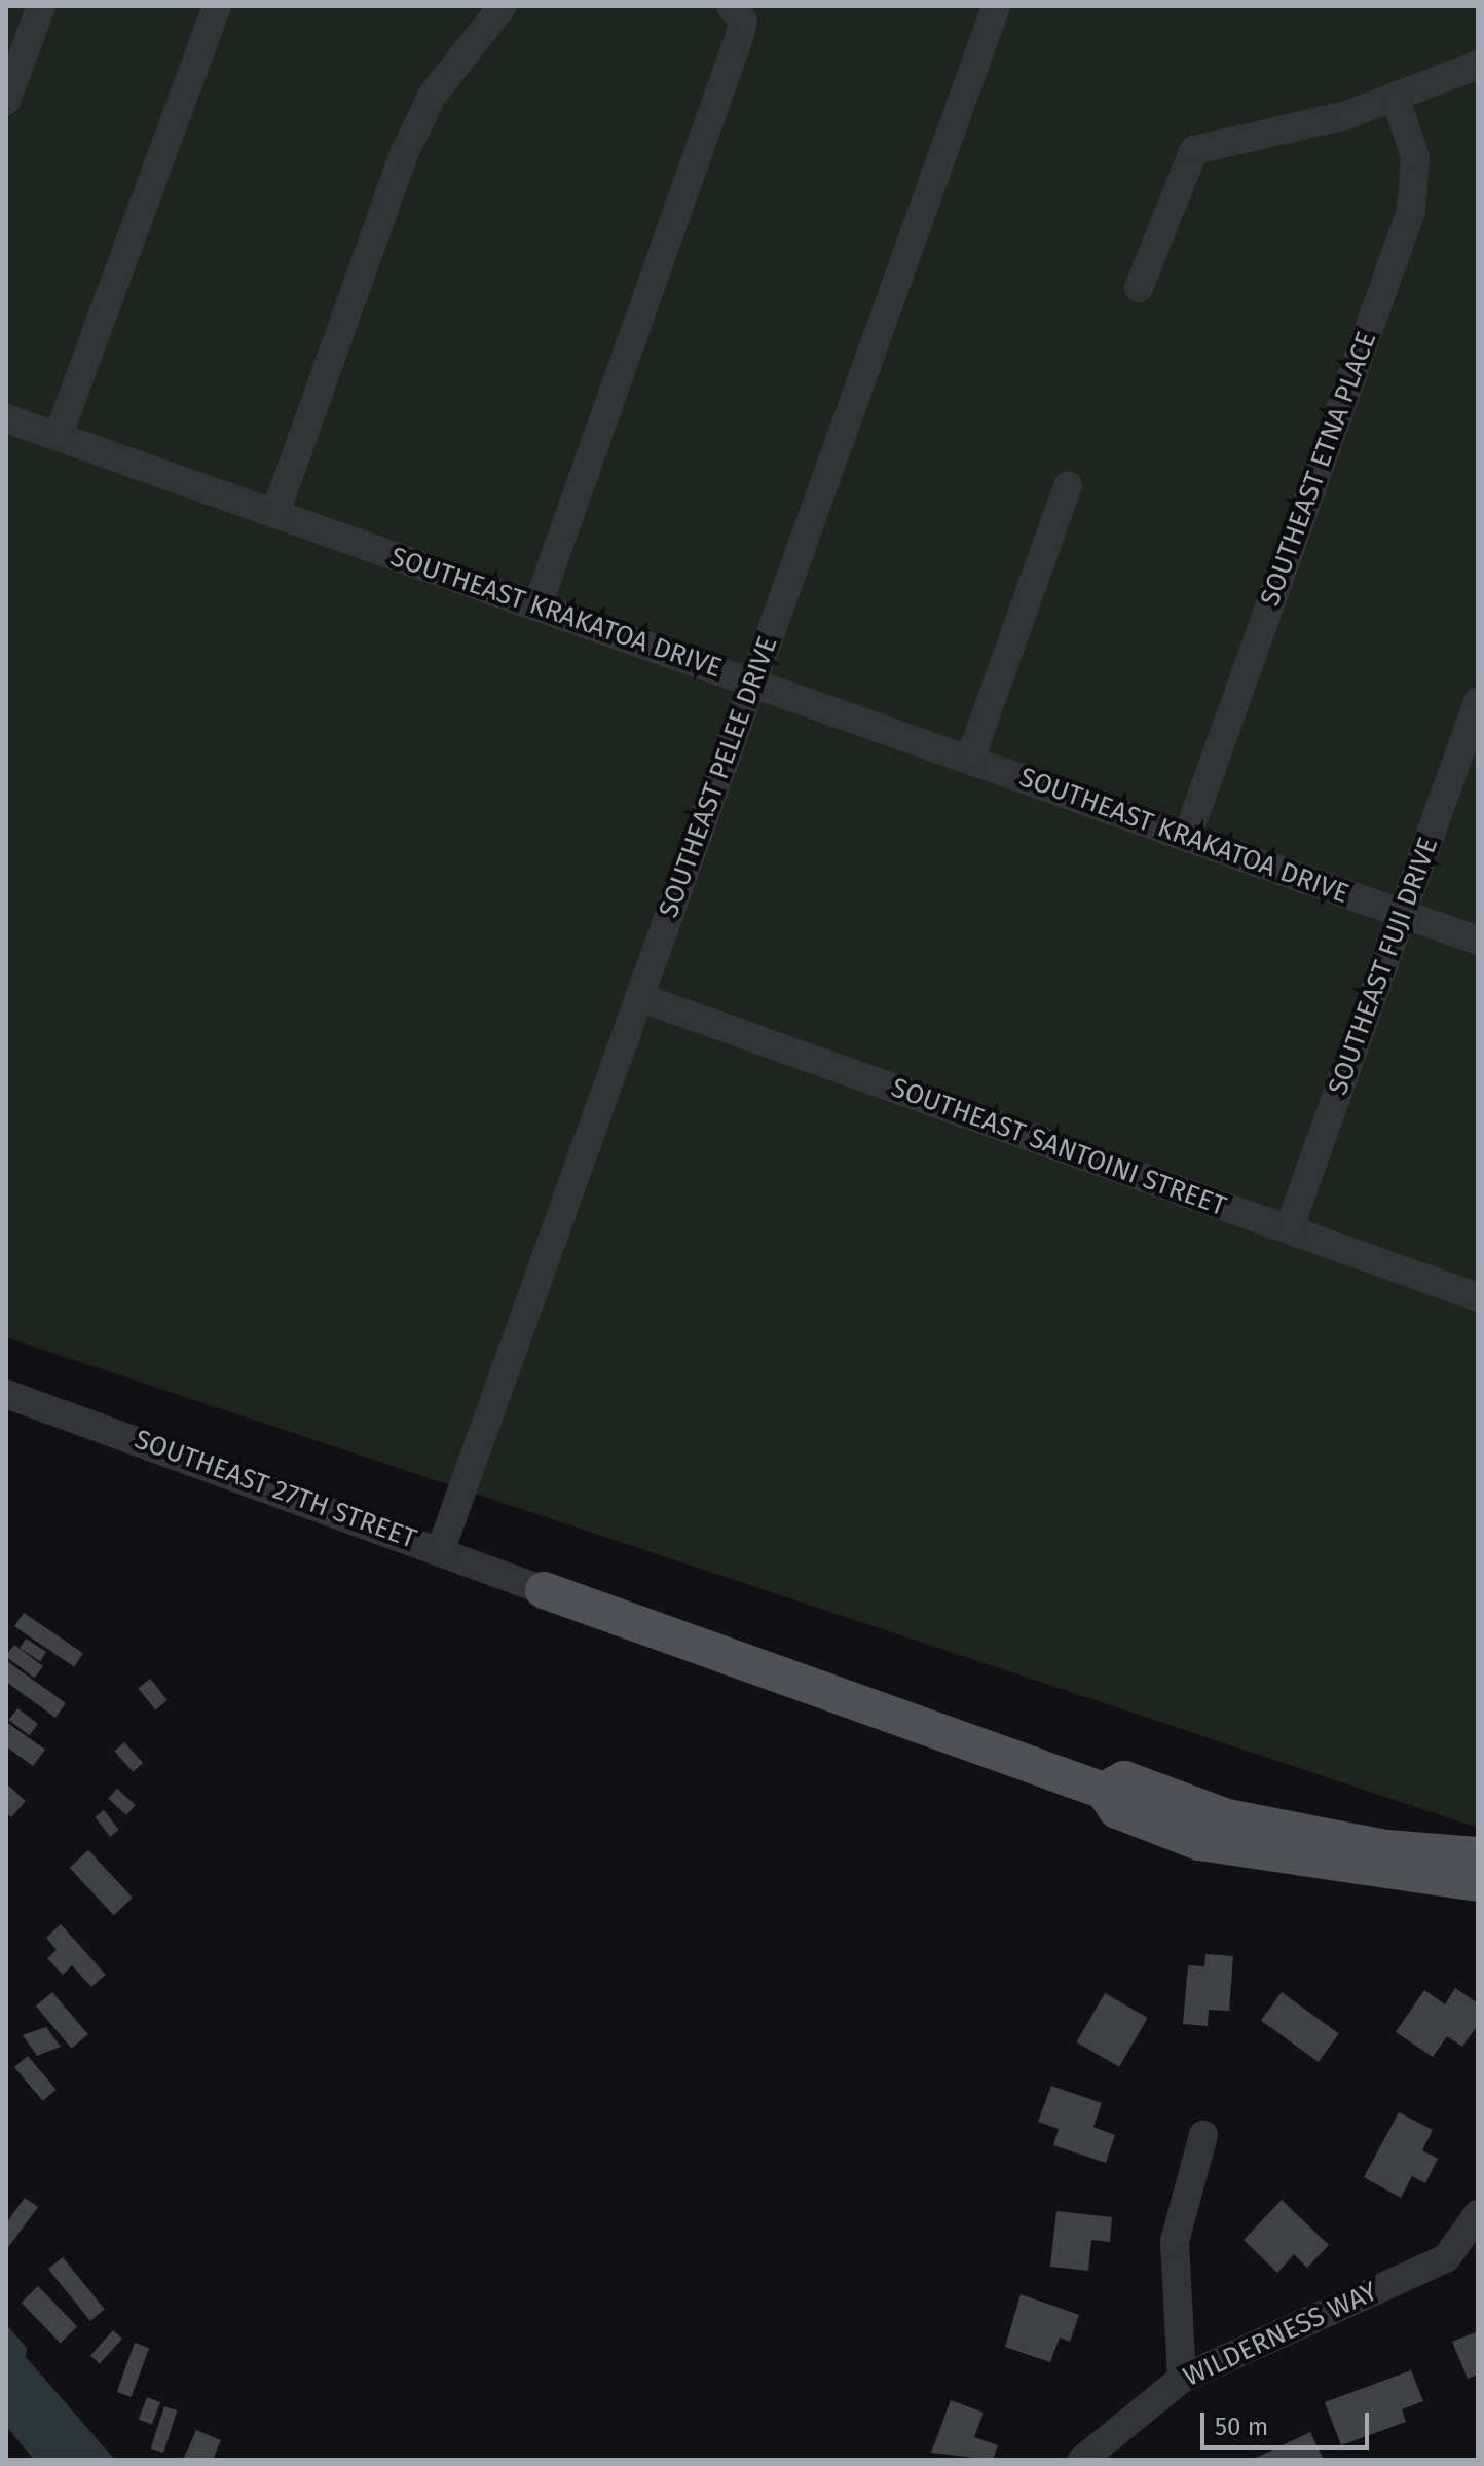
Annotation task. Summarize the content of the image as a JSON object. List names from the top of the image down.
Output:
{
  "streets": {
    "street": [
      "SOUTHEAST ETNA PLACE",
      "SOUTHEAST KRAKATOA DRIVE",
      "SOUTHEAST PELEE DRIVE",
      "SOUTHEAST FUJI DRIVE",
      "SOUTHEAST SANTOINI STREET",
      "SOUTHEAST 27TH STREET",
      "WILDERNESS WAY"
    ]
  },
  "crossings": [
    ["SOUTHEAST ETNA PLACE", "SOUTHEAST KRAKATOA DRIVE"],
    ["SOUTHEAST KRAKATOA DRIVE", "SOUTHEAST PELEE DRIVE"],
    ["SOUTHEAST KRAKATOA DRIVE", "SOUTHEAST FUJI DRIVE"],
    ["SOUTHEAST PELEE DRIVE", "SOUTHEAST SANTOINI STREET"],
    ["SOUTHEAST PELEE DRIVE", "SOUTHEAST 27TH STREET"],
    ["SOUTHEAST FUJI DRIVE", "SOUTHEAST SANTOINI STREET"]
  ],
  "scale_bar": "50 m"
}
